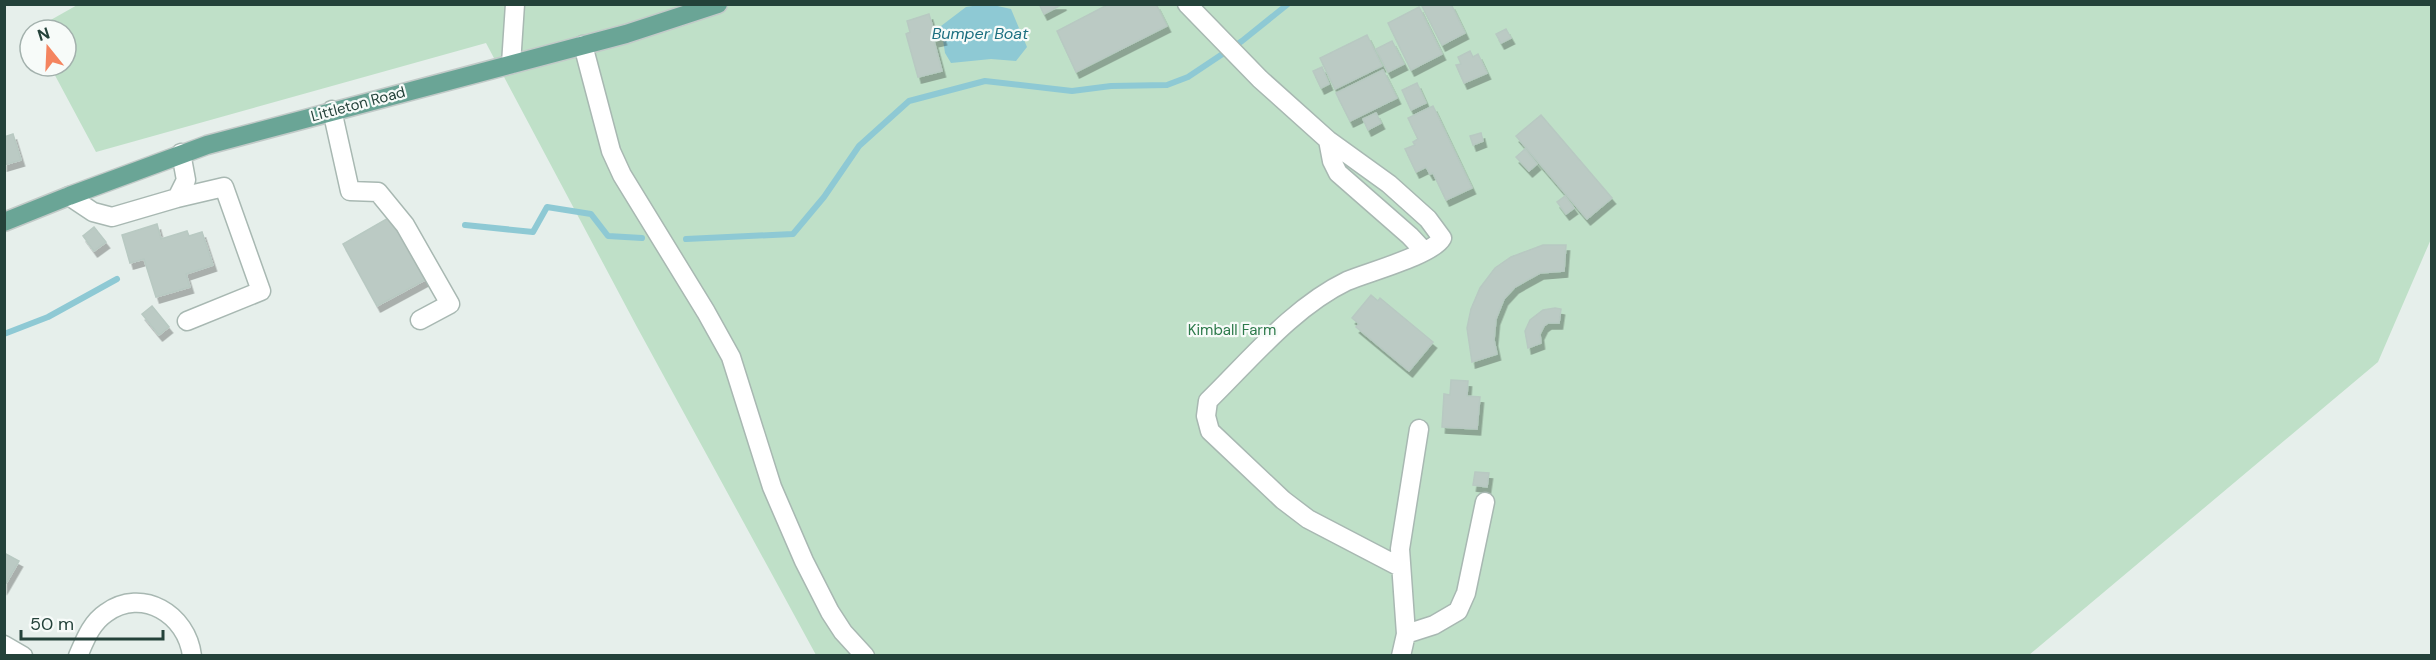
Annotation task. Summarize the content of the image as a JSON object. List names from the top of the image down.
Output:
{
  "streets": {
    "main road": ["Littleton Road"]
  },
  "water": ["Bumper Boat"],
  "parks": ["Kimball Farm"],
  "scale_bar": "50 m",
  "north": "top"
}
